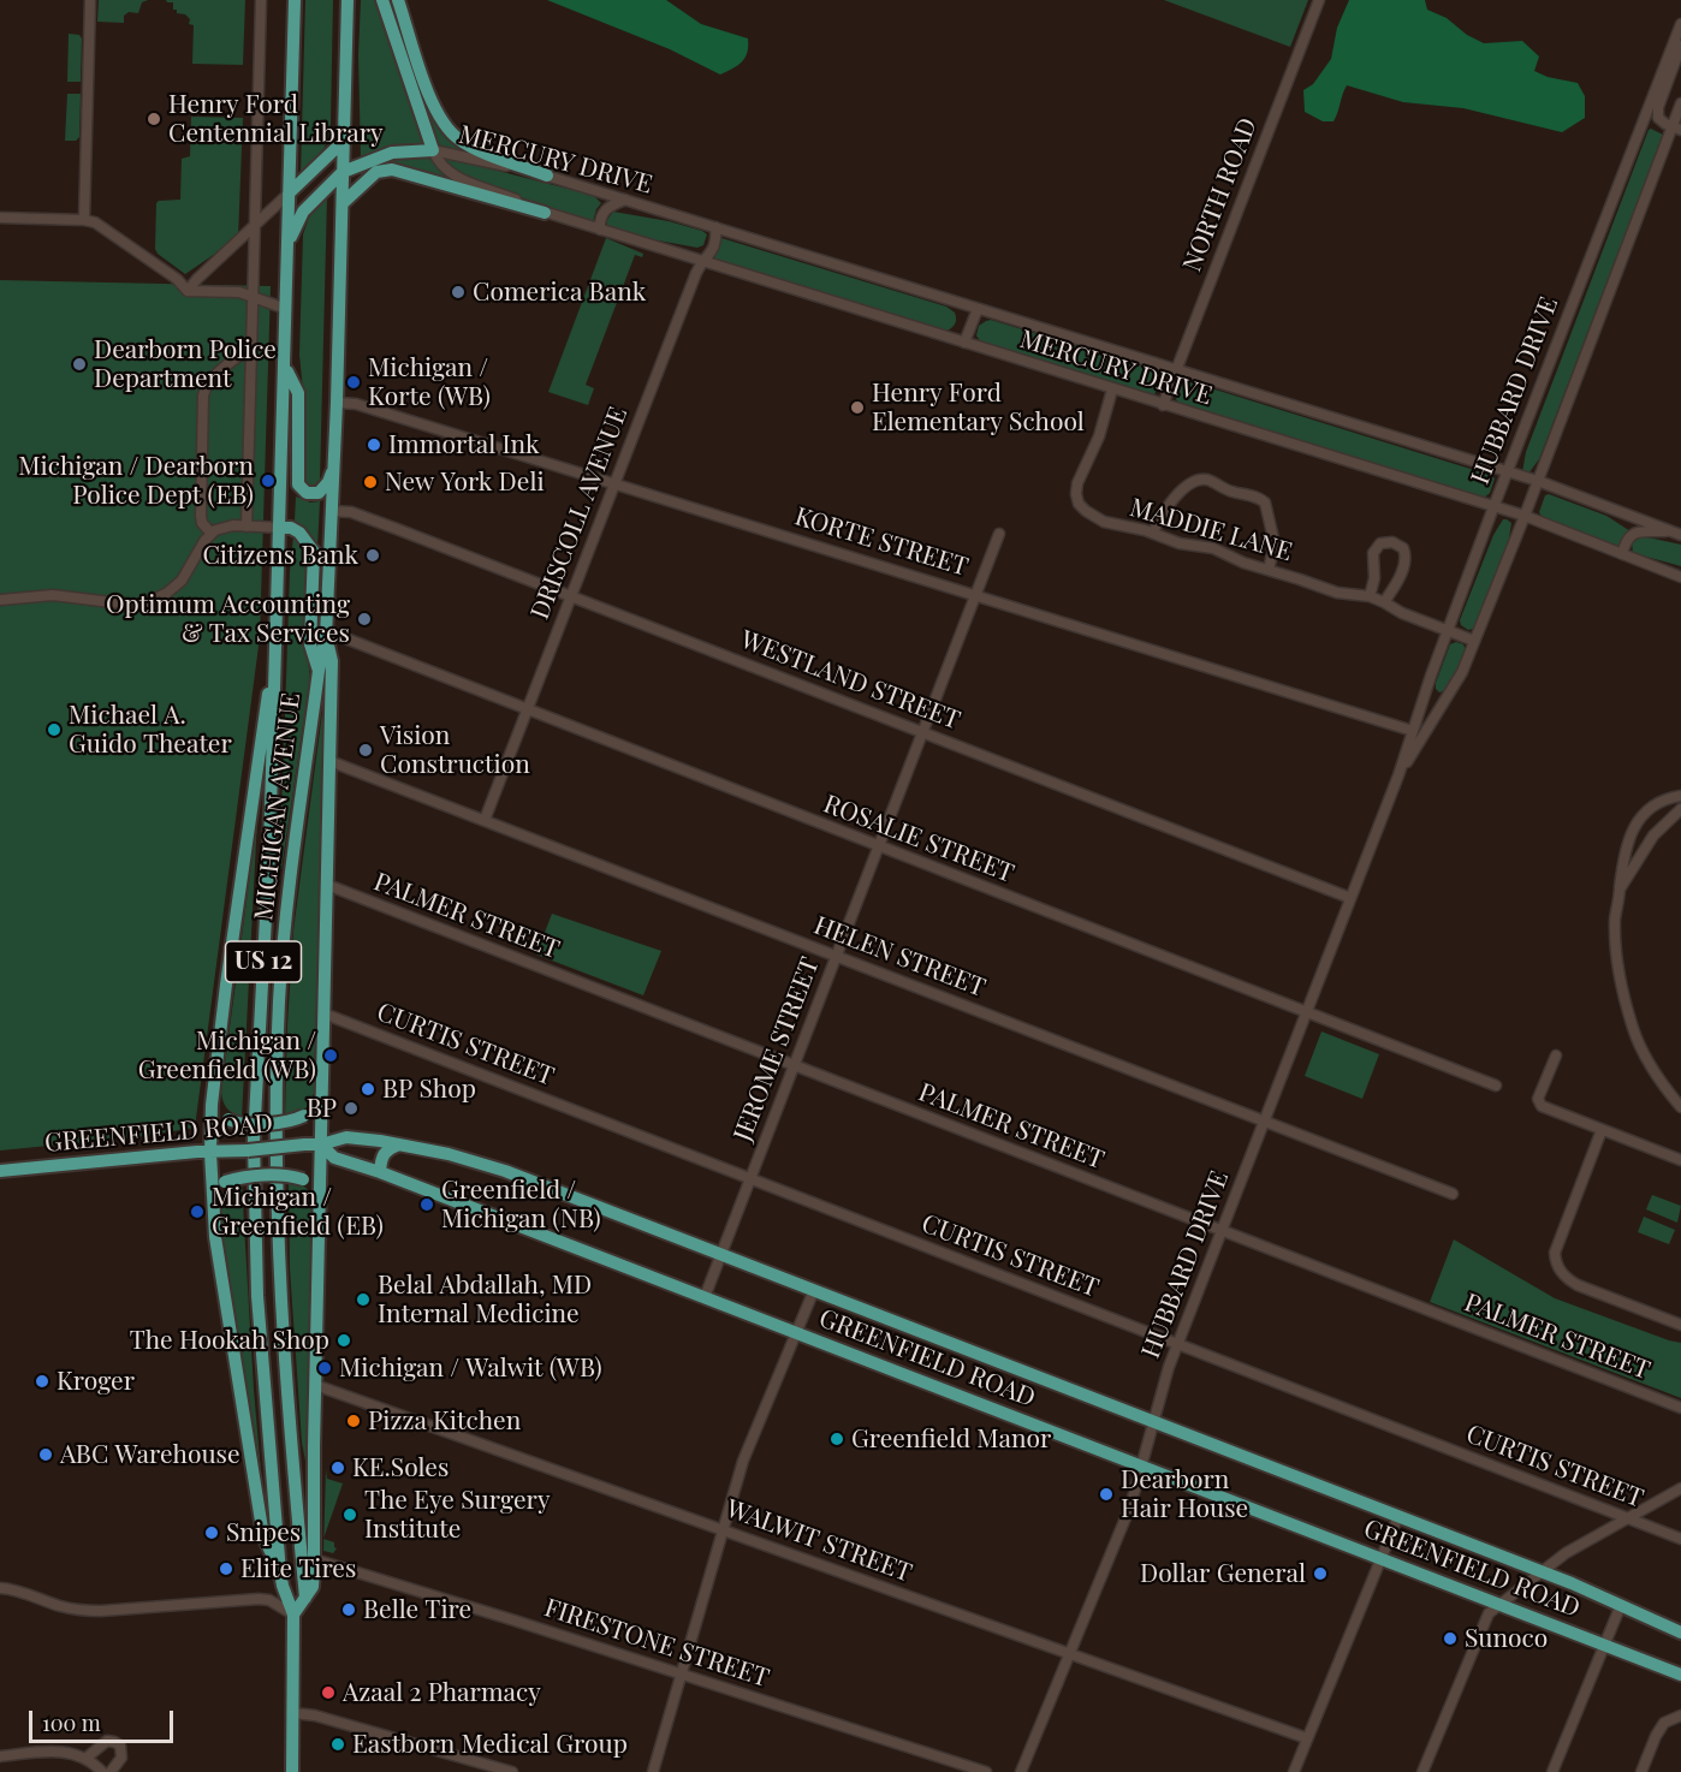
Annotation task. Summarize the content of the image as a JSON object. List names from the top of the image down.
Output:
{
  "streets": {
    "main road": ["MICHIGAN AVENUE", "US 12", "GREENFIELD ROAD"],
    "street": [
      "MERCURY DRIVE",
      "NORTH ROAD",
      "HUBBARD DRIVE",
      "DRISCOLL AVENUE",
      "MADDIE LANE",
      "KORTE STREET",
      "WESTLAND STREET",
      "ROSALIE STREET",
      "PALMER STREET",
      "HELEN STREET",
      "CURTIS STREET",
      "JEROME STREET",
      "WALWIT STREET",
      "FIRESTONE STREET"
    ]
  },
  "crossings": [
    ["MERCURY DRIVE", "NORTH ROAD"],
    ["MERCURY DRIVE", "HUBBARD DRIVE"],
    ["MERCURY DRIVE", "DRISCOLL AVENUE"],
    ["MERCURY DRIVE", "MADDIE LANE"],
    ["HUBBARD DRIVE", "MADDIE LANE"],
    ["HUBBARD DRIVE", "KORTE STREET"],
    ["HUBBARD DRIVE", "WESTLAND STREET"],
    ["HUBBARD DRIVE", "ROSALIE STREET"],
    ["HUBBARD DRIVE", "PALMER STREET"],
    ["HUBBARD DRIVE", "HELEN STREET"],
    ["HUBBARD DRIVE", "CURTIS STREET"],
    ["HUBBARD DRIVE", "GREENFIELD ROAD"],
    ["HUBBARD DRIVE", "WALWIT STREET"],
    ["DRISCOLL AVENUE", "KORTE STREET"],
    ["DRISCOLL AVENUE", "WESTLAND STREET"],
    ["DRISCOLL AVENUE", "ROSALIE STREET"],
    ["DRISCOLL AVENUE", "HELEN STREET"],
    ["KORTE STREET", "MICHIGAN AVENUE"],
    ["KORTE STREET", "JEROME STREET"],
    ["WESTLAND STREET", "MICHIGAN AVENUE"],
    ["WESTLAND STREET", "JEROME STREET"],
    ["MICHIGAN AVENUE", "ROSALIE STREET"],
    ["ROSALIE STREET", "JEROME STREET"],
    ["PALMER STREET", "JEROME STREET"],
    ["HELEN STREET", "JEROME STREET"],
    ["CURTIS STREET", "JEROME STREET"],
    ["JEROME STREET", "GREENFIELD ROAD"]
  ],
  "places": [
    "Henry Ford Centennial Library",
    "Comerica Bank",
    "Dearborn Police Department",
    "Michigan / Korte (WB)",
    "Henry Ford Elementary School",
    "Immortal Ink",
    "Michigan / Dearborn Police Dept (EB)",
    "New York Deli",
    "Citizens Bank",
    "Optimum Accounting & Tax Services",
    "Michael A. Guido Theater",
    "Vision Construction",
    "Michigan / Greenfield (WB)",
    "BP Shop",
    "BP",
    "Greenfield / Michigan (NB)",
    "Michigan / Greenfield (EB)",
    "Belal Abdallah, MD Internal Medicine",
    "The Hookah Shop",
    "Michigan / Walwit (WB)",
    "Kroger",
    "Pizza Kitchen",
    "Greenfield Manor",
    "ABC Warehouse",
    "KE.Soles",
    "Dearborn Hair House",
    "The Eye Surgery Institute",
    "Snipes",
    "Elite Tires",
    "Dollar General",
    "Belle Tire",
    "Sunoco",
    "Azaal 2 Pharmacy",
    "Eastborn Medical Group"
  ],
  "scale_bar": "100 m"
}
